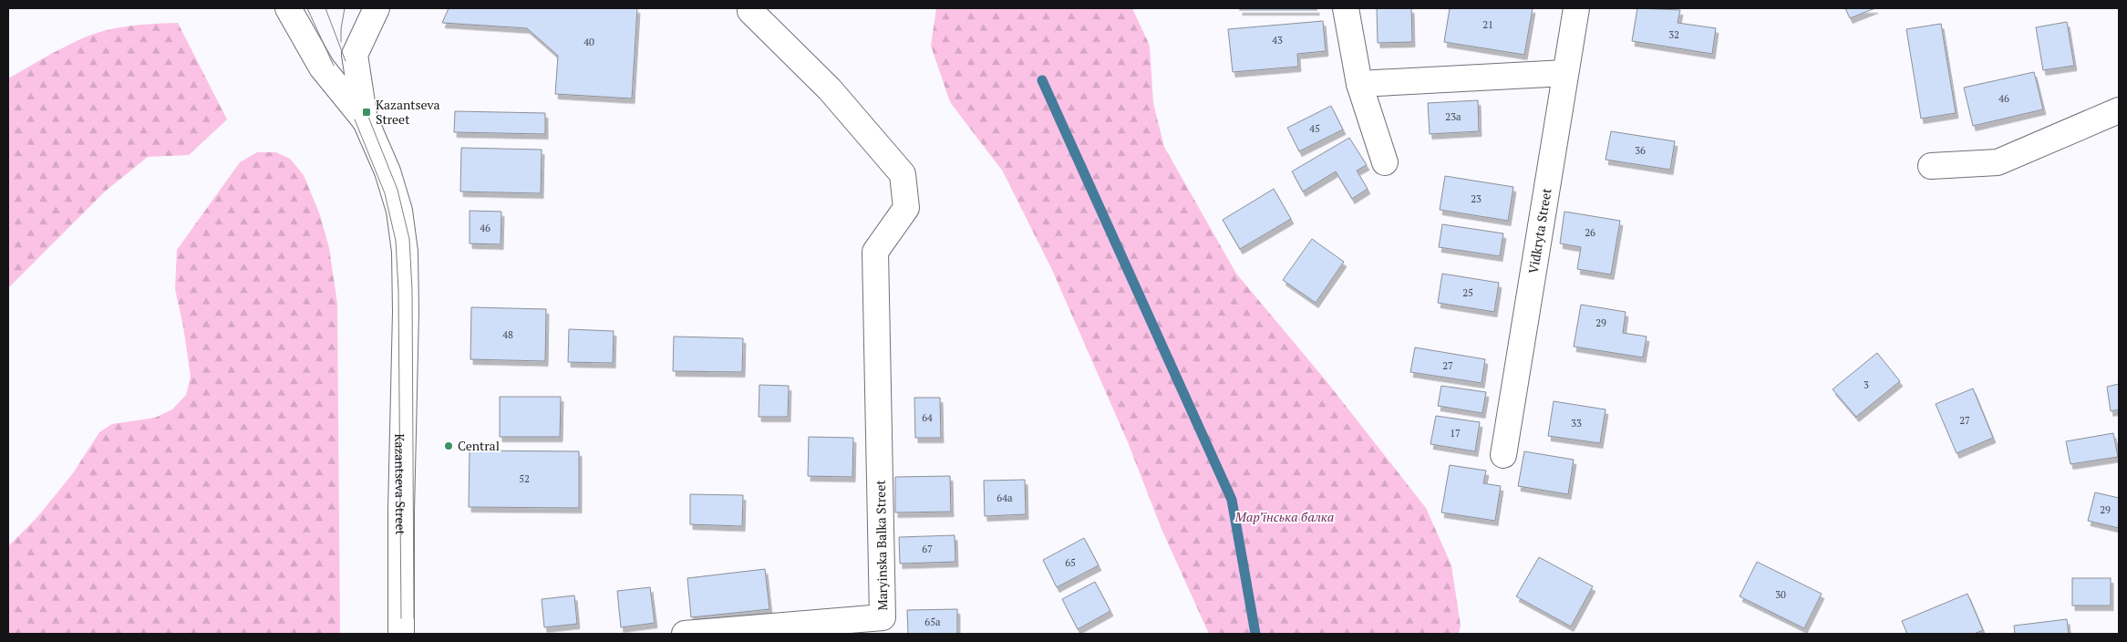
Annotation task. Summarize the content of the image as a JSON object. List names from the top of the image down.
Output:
{
  "streets": {
    "street": ["Vidkryta Street", "Kazantseva Street", "Maryinska Balka Street"]
  },
  "parks": ["Мар’їнська балка"],
  "places": {
    "transit": ["Kazantseva Street"],
    "other": ["Central"]
  },
  "house_numbers": [
    "21",
    "32",
    "43",
    "40",
    "46",
    "23а",
    "45",
    "36",
    "23",
    "46",
    "26",
    "25",
    "29",
    "48",
    "27",
    "3",
    "64",
    "27",
    "33",
    "17",
    "52",
    "64а",
    "29",
    "67",
    "65",
    "30",
    "65а"
  ]
}
